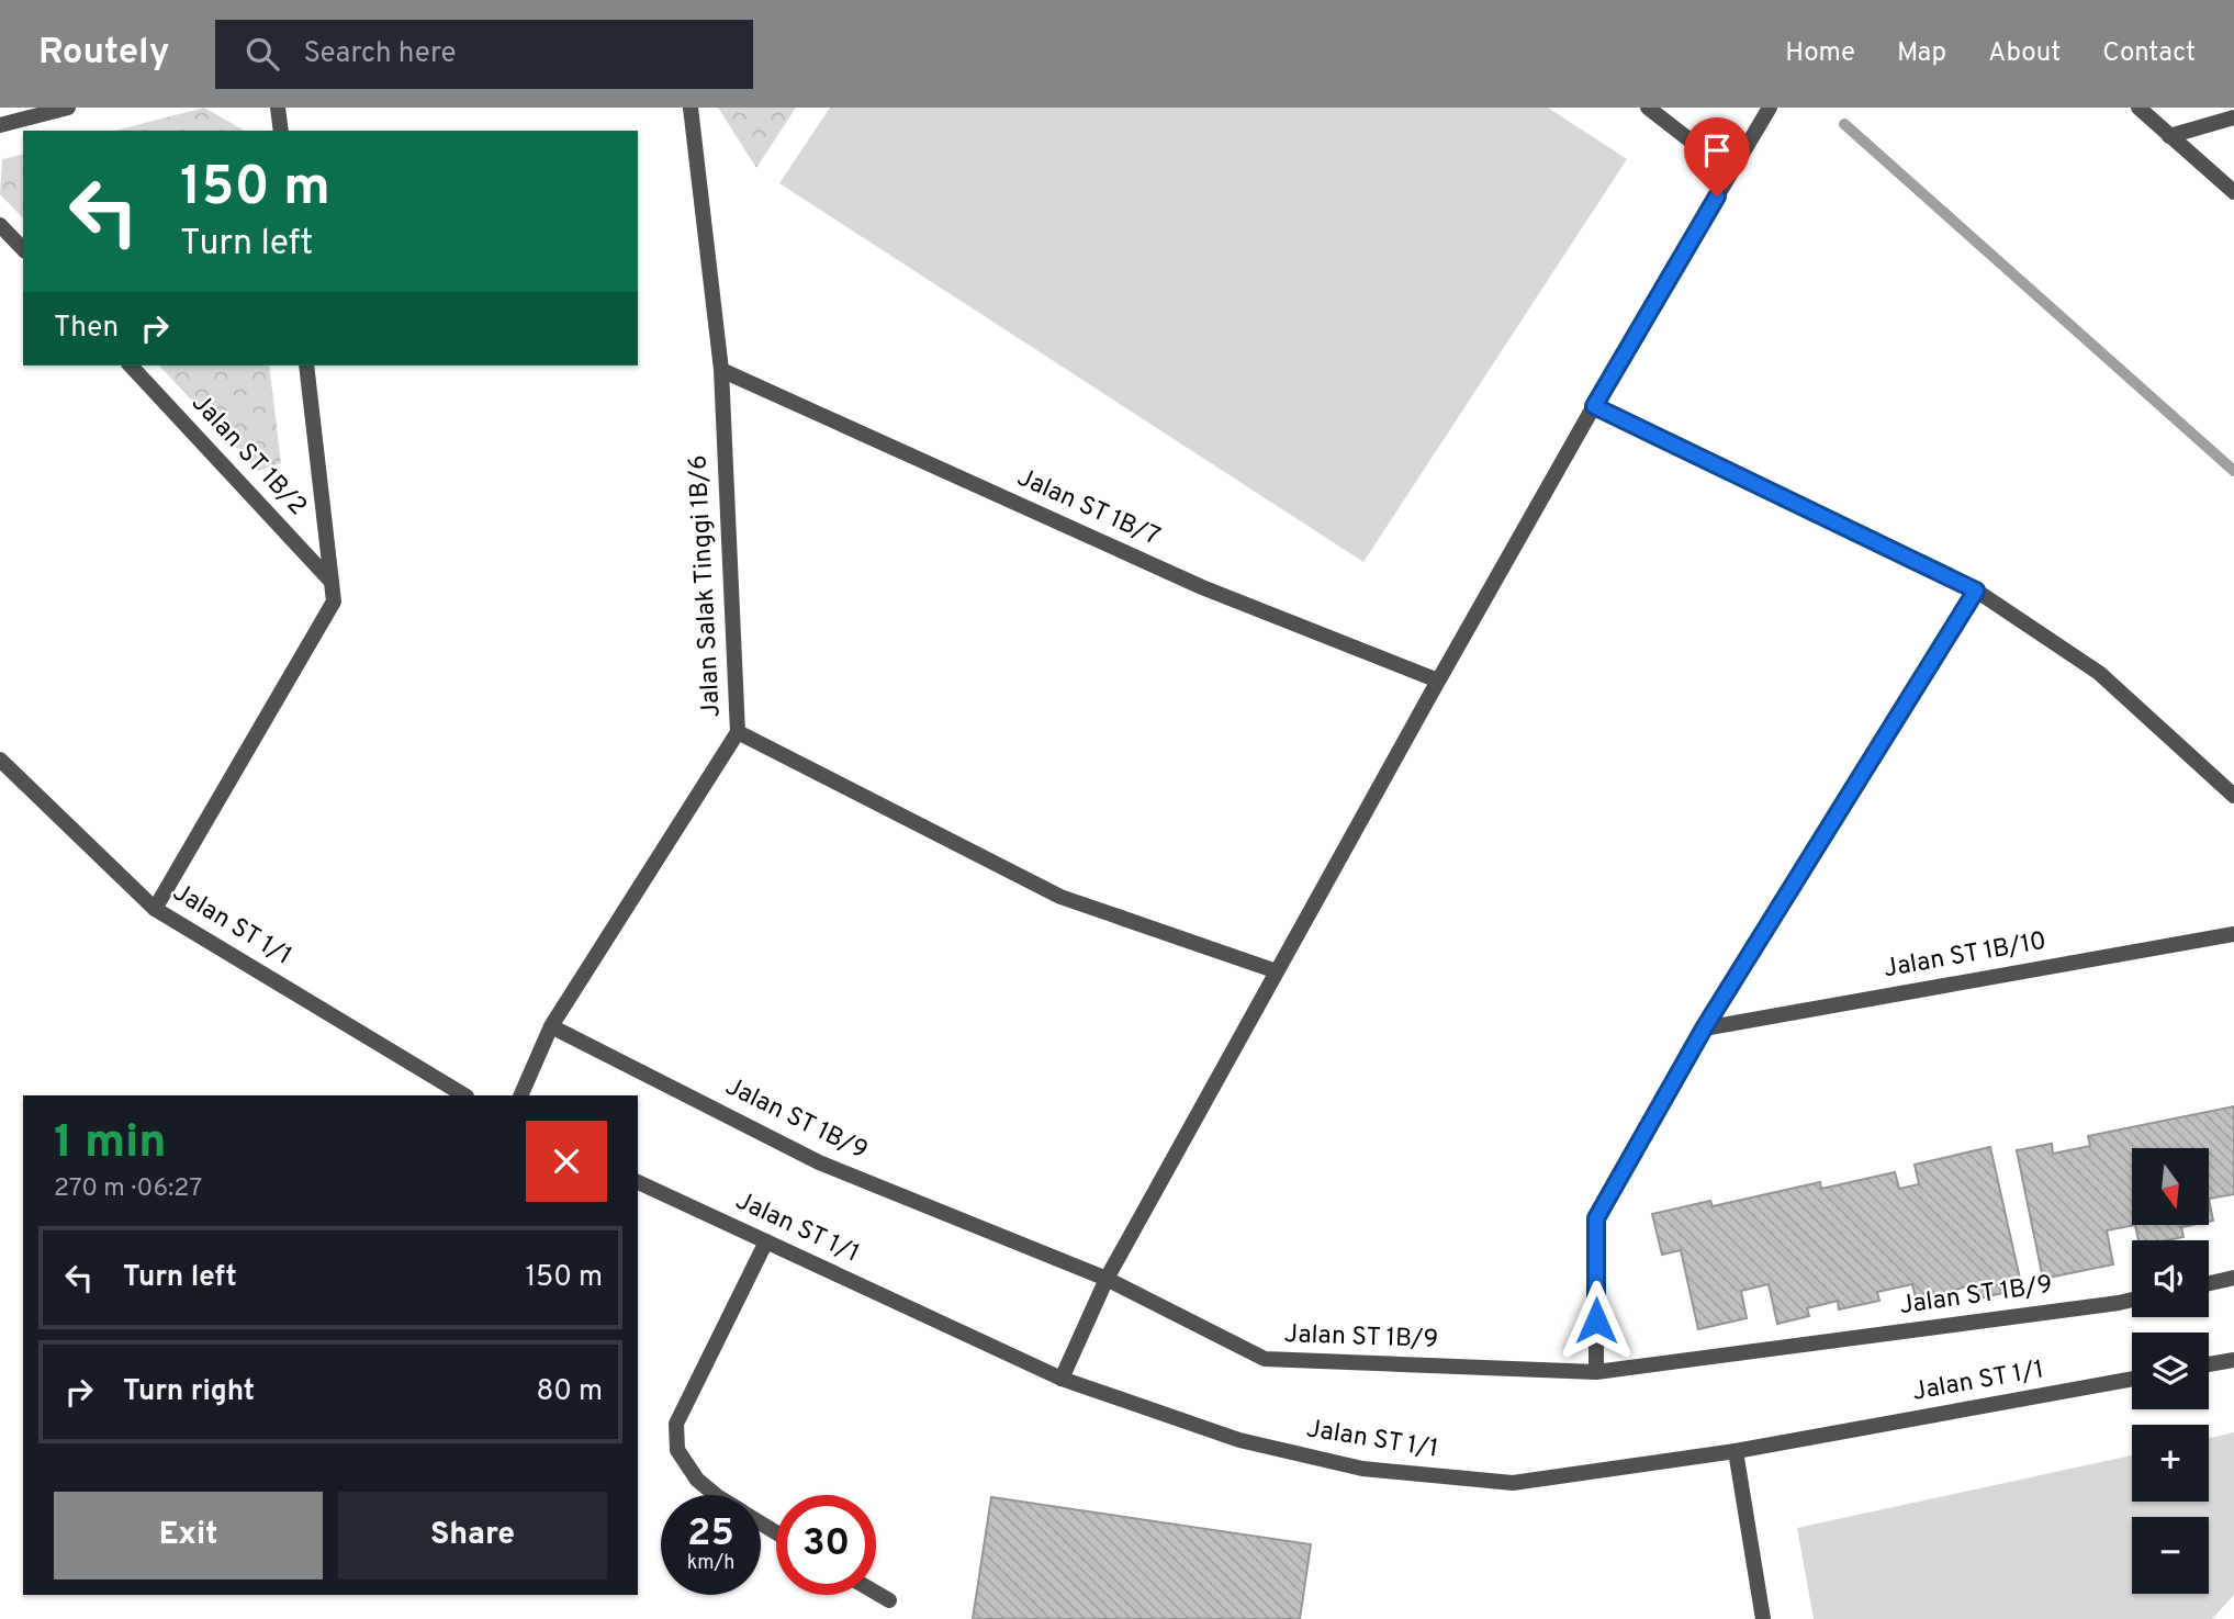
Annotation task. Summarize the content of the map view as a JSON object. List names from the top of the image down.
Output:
{
  "streets": {
    "street": [
      "Jalan ST 1B/2",
      "Jalan ST 1B/7",
      "Jalan Salak Tinggi 1B/6",
      "Jalan ST 1/1",
      "Jalan ST 1B/10",
      "Jalan ST 1B/9"
    ]
  },
  "crossings": [
    ["Jalan ST 1B/7", "Jalan Salak Tinggi 1B/6"],
    ["Jalan Salak Tinggi 1B/6", "Jalan ST 1B/9"]
  ],
  "north": "bottom",
  "page": {
    "header": "Routely",
    "search": "Search here",
    "nav": [
      "Home",
      "Map",
      "About",
      "Contact"
    ],
    "turn": ["150 m", "Turn left"],
    "then": "Then",
    "heading": ["1 min", "270 m · 06:27"],
    "map_buttons": ["+", "−"],
    "list": [
      {
        "name": "Turn left",
        "value": "150 m"
      },
      {
        "name": "Turn right",
        "value": "80 m"
      }
    ],
    "buttons": ["Exit", "Share"],
    "speed": "25 km/h",
    "limit": "30"
  }
}
